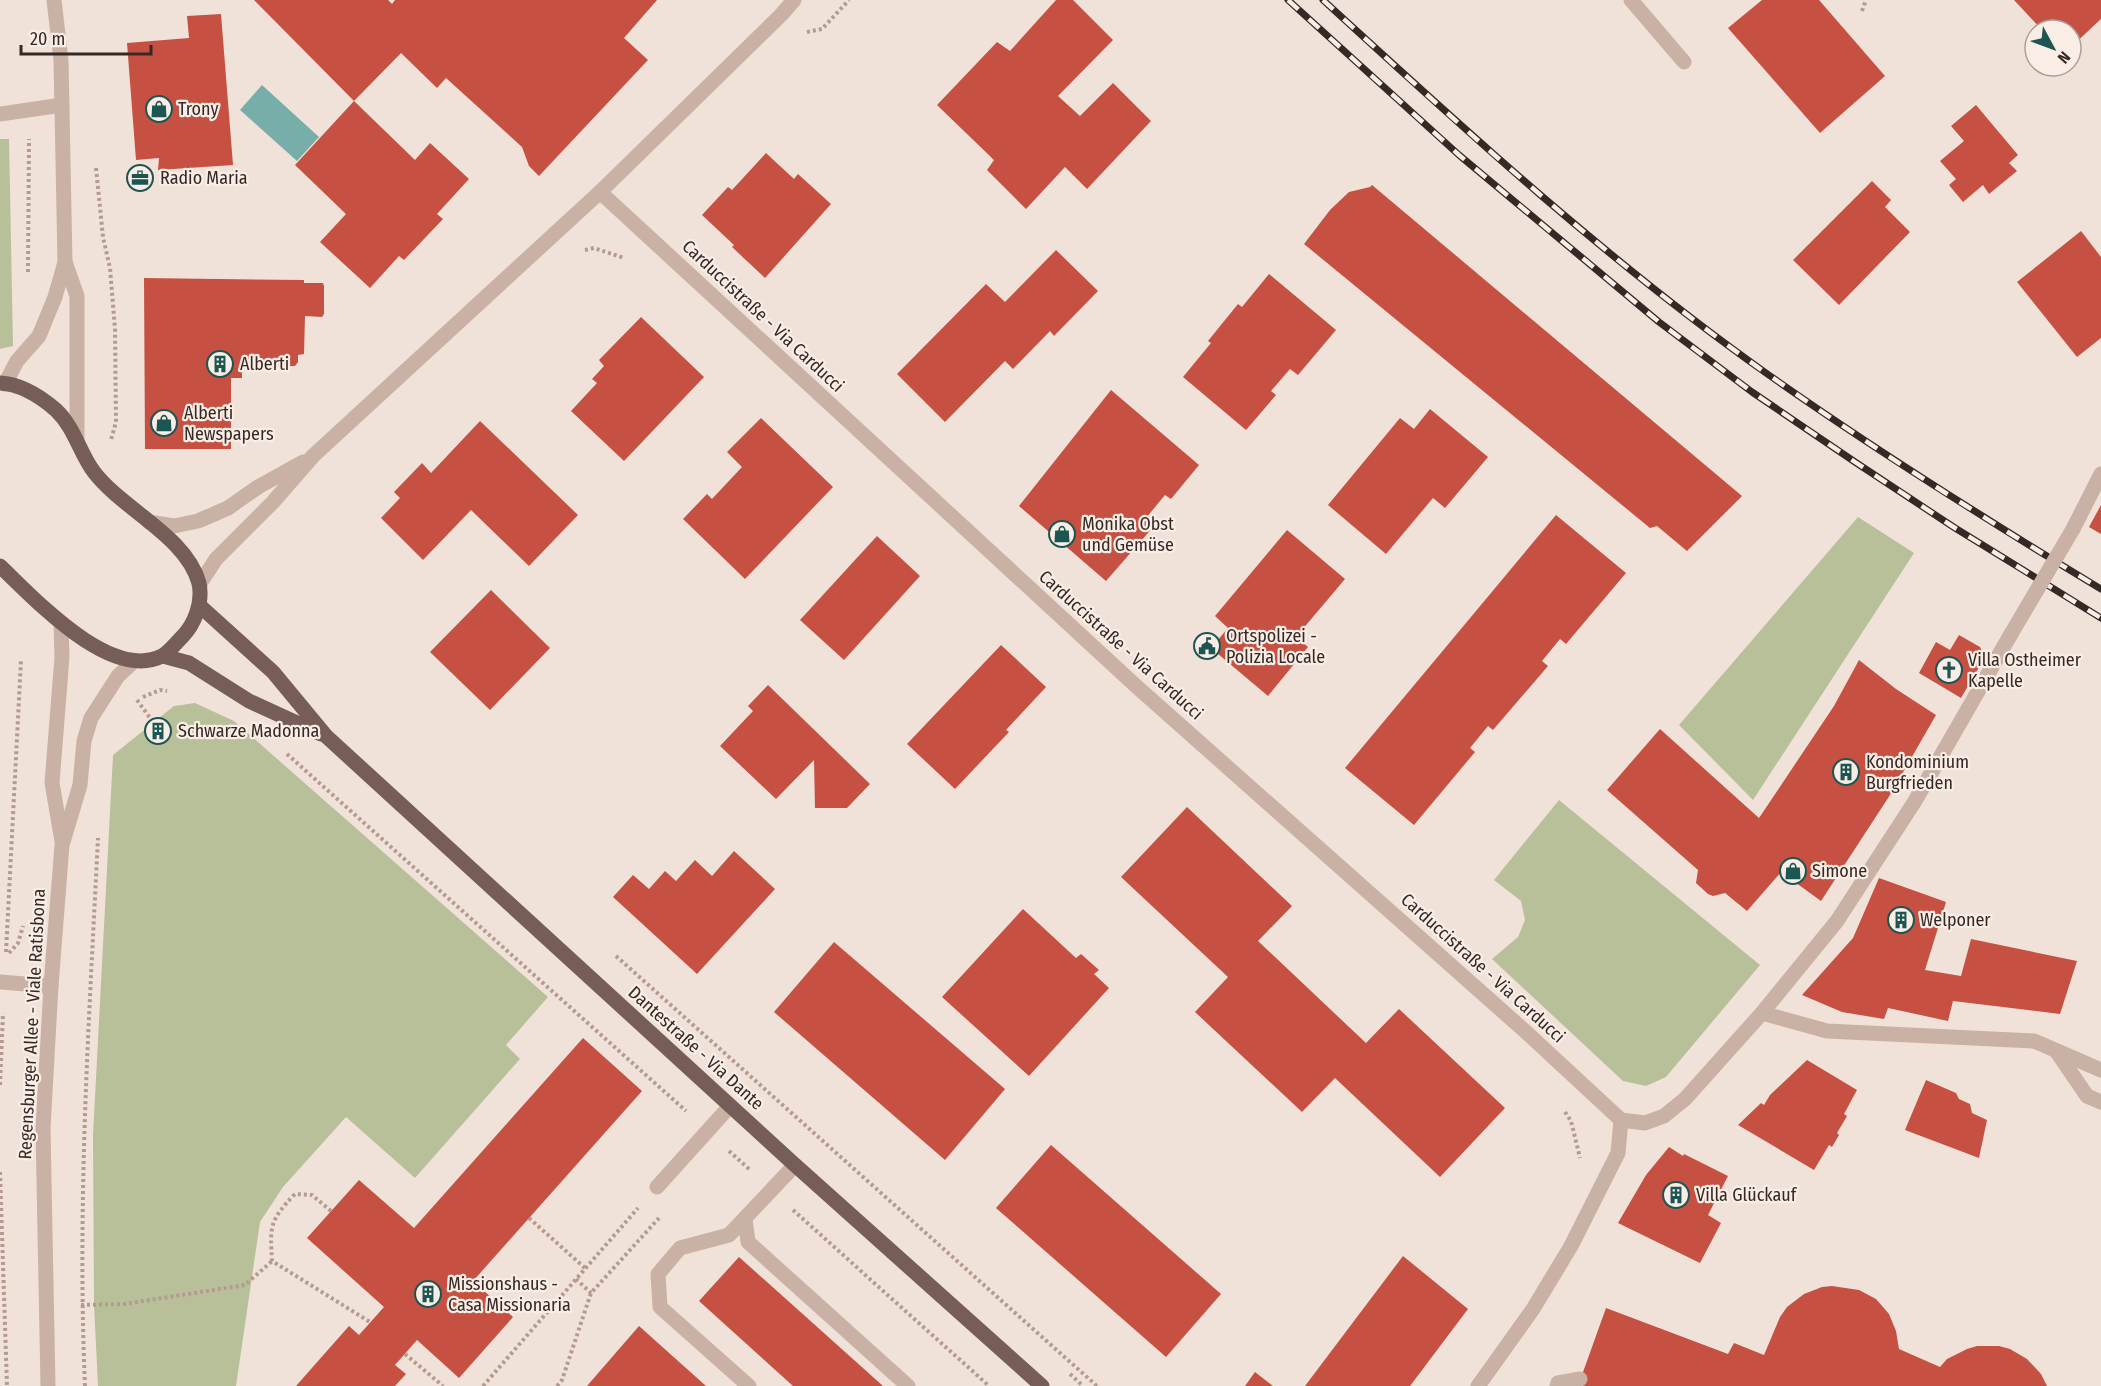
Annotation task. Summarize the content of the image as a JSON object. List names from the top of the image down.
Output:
{
  "streets": {
    "main road": ["Dantestraße - Via Dante"],
    "street": ["Carduccistraße - Via Carducci", "Regensburger Allee - Viale Ratisbona"]
  },
  "crossings": [
    ["Regensburger Allee - Viale Ratisbona", "Dantestraße - Via Dante"]
  ],
  "places": {
    "shop": [
      "Trony",
      "Alberti Newspapers",
      "Monika Obst und Gemüse",
      "Simone"
    ],
    "office": ["Radio Maria"],
    "building": [
      "Alberti",
      "Schwarze Madonna",
      "Kondominium Burgfrieden",
      "Welponer",
      "Villa Glückauf",
      "Missionshaus - Casa Missionaria"
    ],
    "public building": ["Ortspolizei - Polizia Locale"],
    "church": ["Villa Ostheimer Kapelle"]
  },
  "scale_bar": "20 m",
  "north": "bottom right"
}
